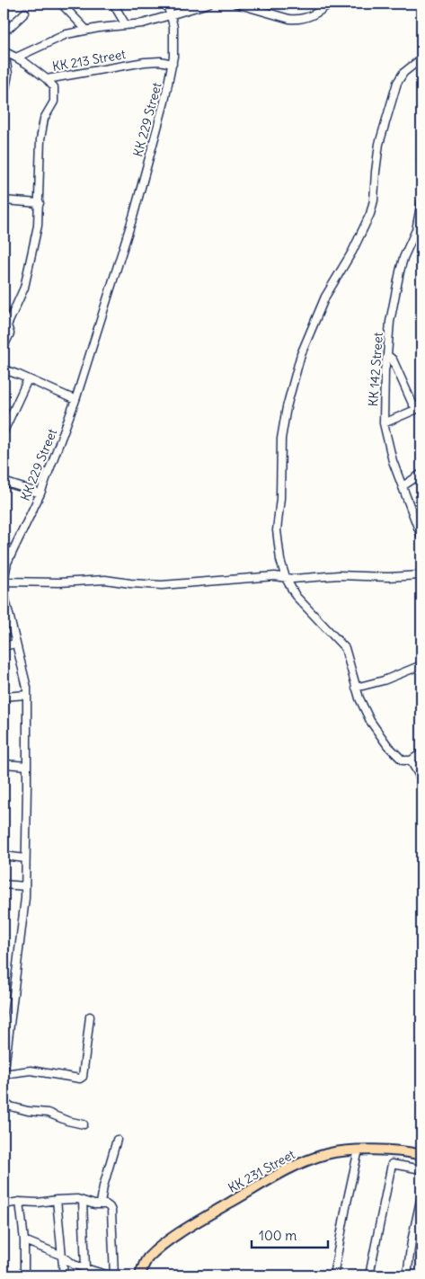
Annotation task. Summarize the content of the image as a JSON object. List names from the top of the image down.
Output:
{
  "streets": {
    "main road": ["KK 231 Street"],
    "street": ["KK 213 Street", "KK 229 Street", "KK 142 Street"]
  },
  "crossings": [
    ["KK 213 Street", "KK 229 Street"]
  ],
  "scale_bar": "100 m"
}
